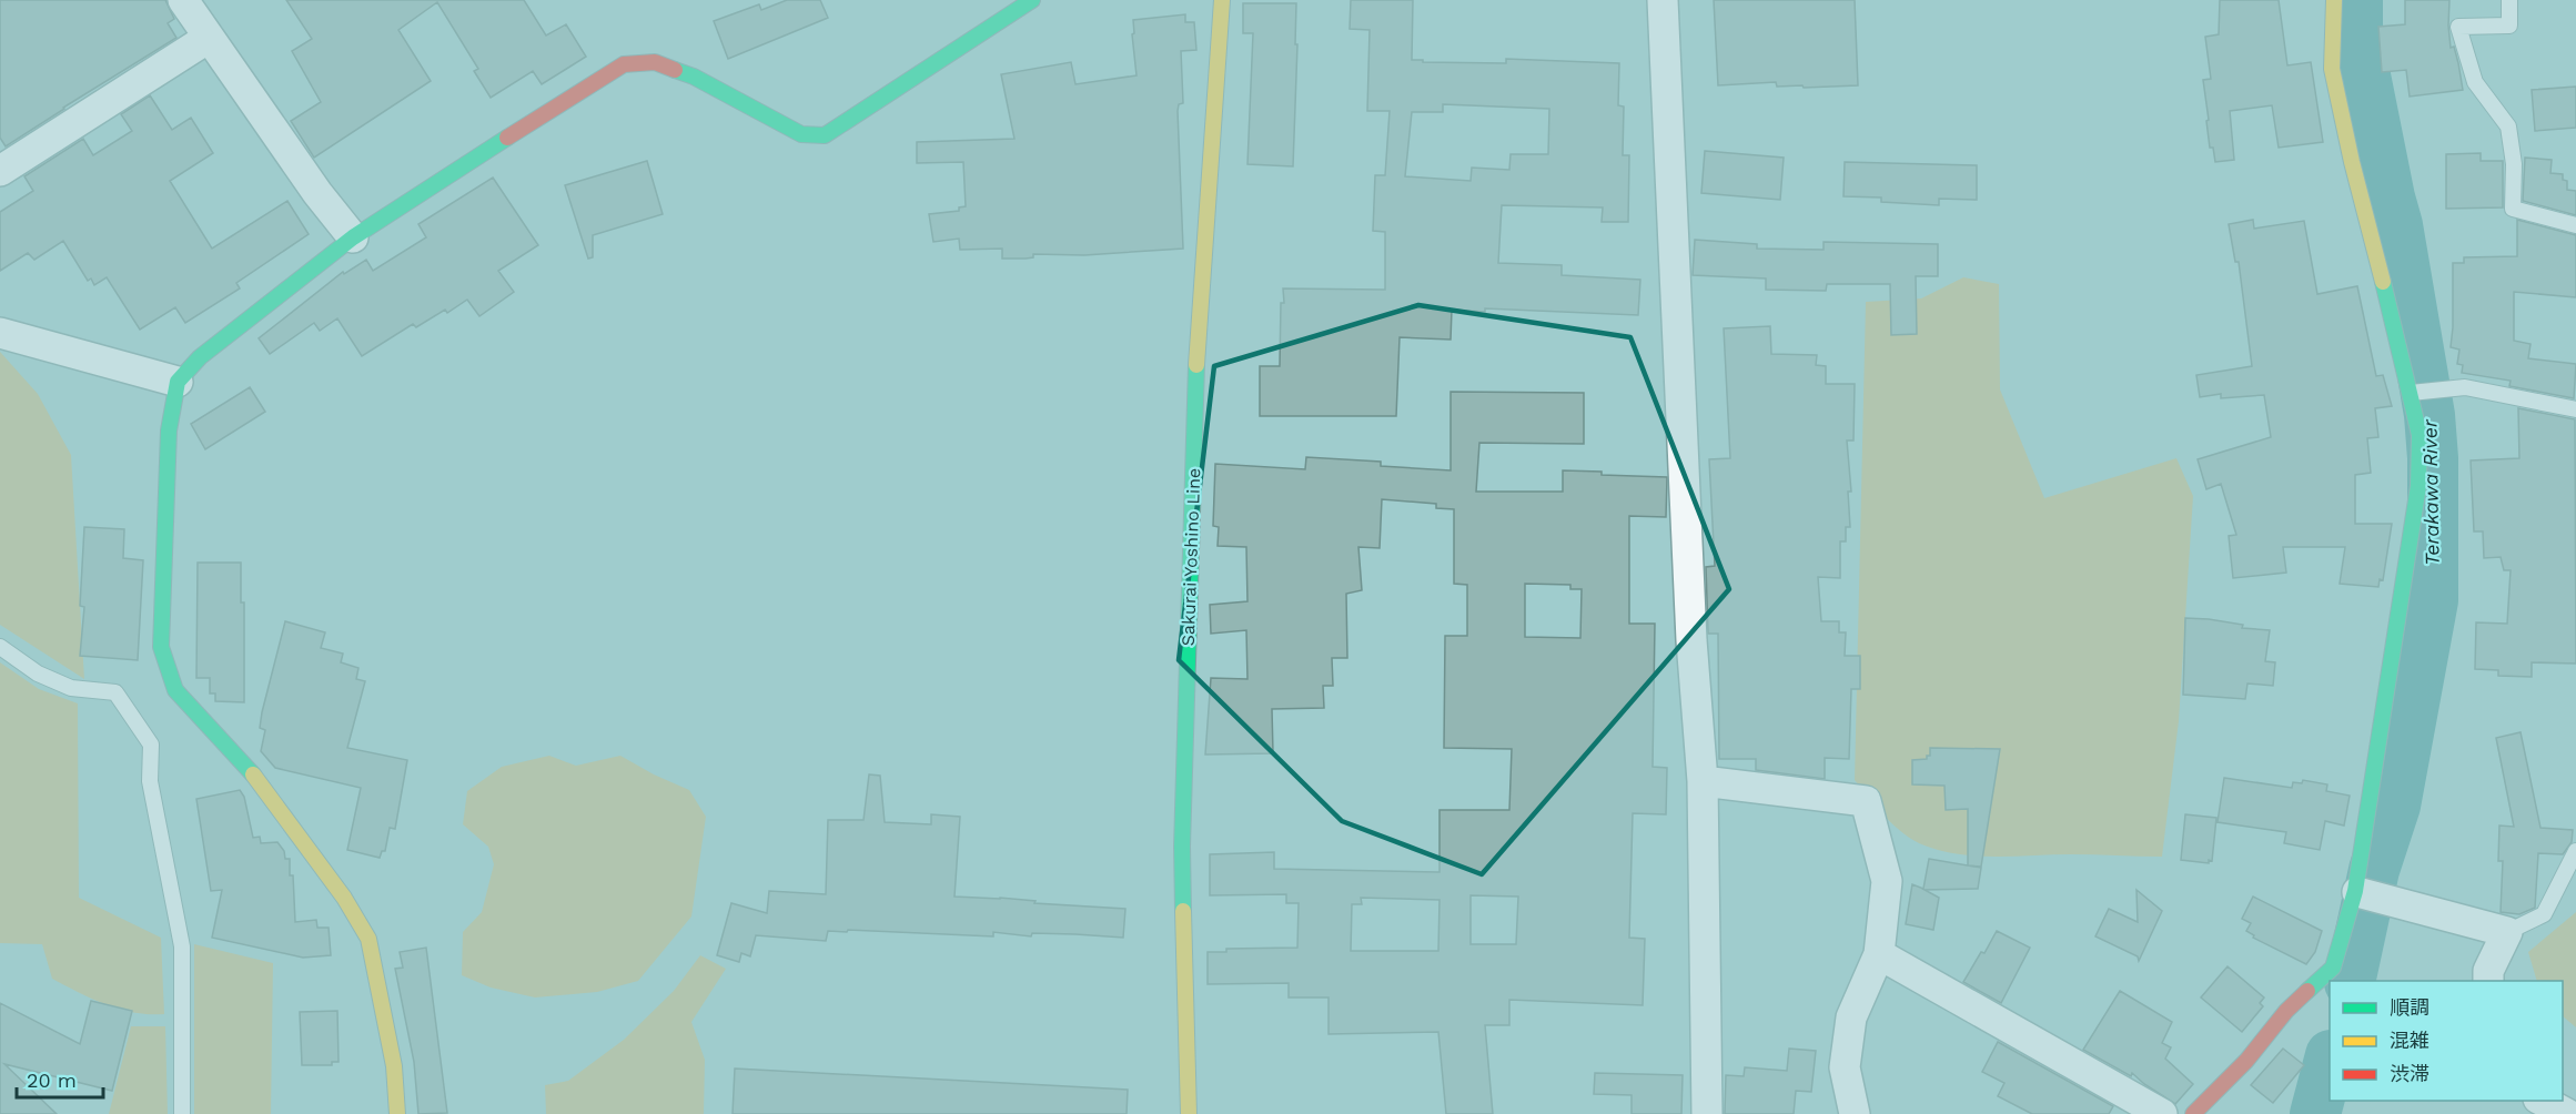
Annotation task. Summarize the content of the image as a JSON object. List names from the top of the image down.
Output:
{
  "streets": {
    "street": ["Sakurai Yoshino Line"]
  },
  "water": ["Terakawa River"],
  "legend": ["順調", "混雑", "渋滞"],
  "scale_bar": "20 m"
}
